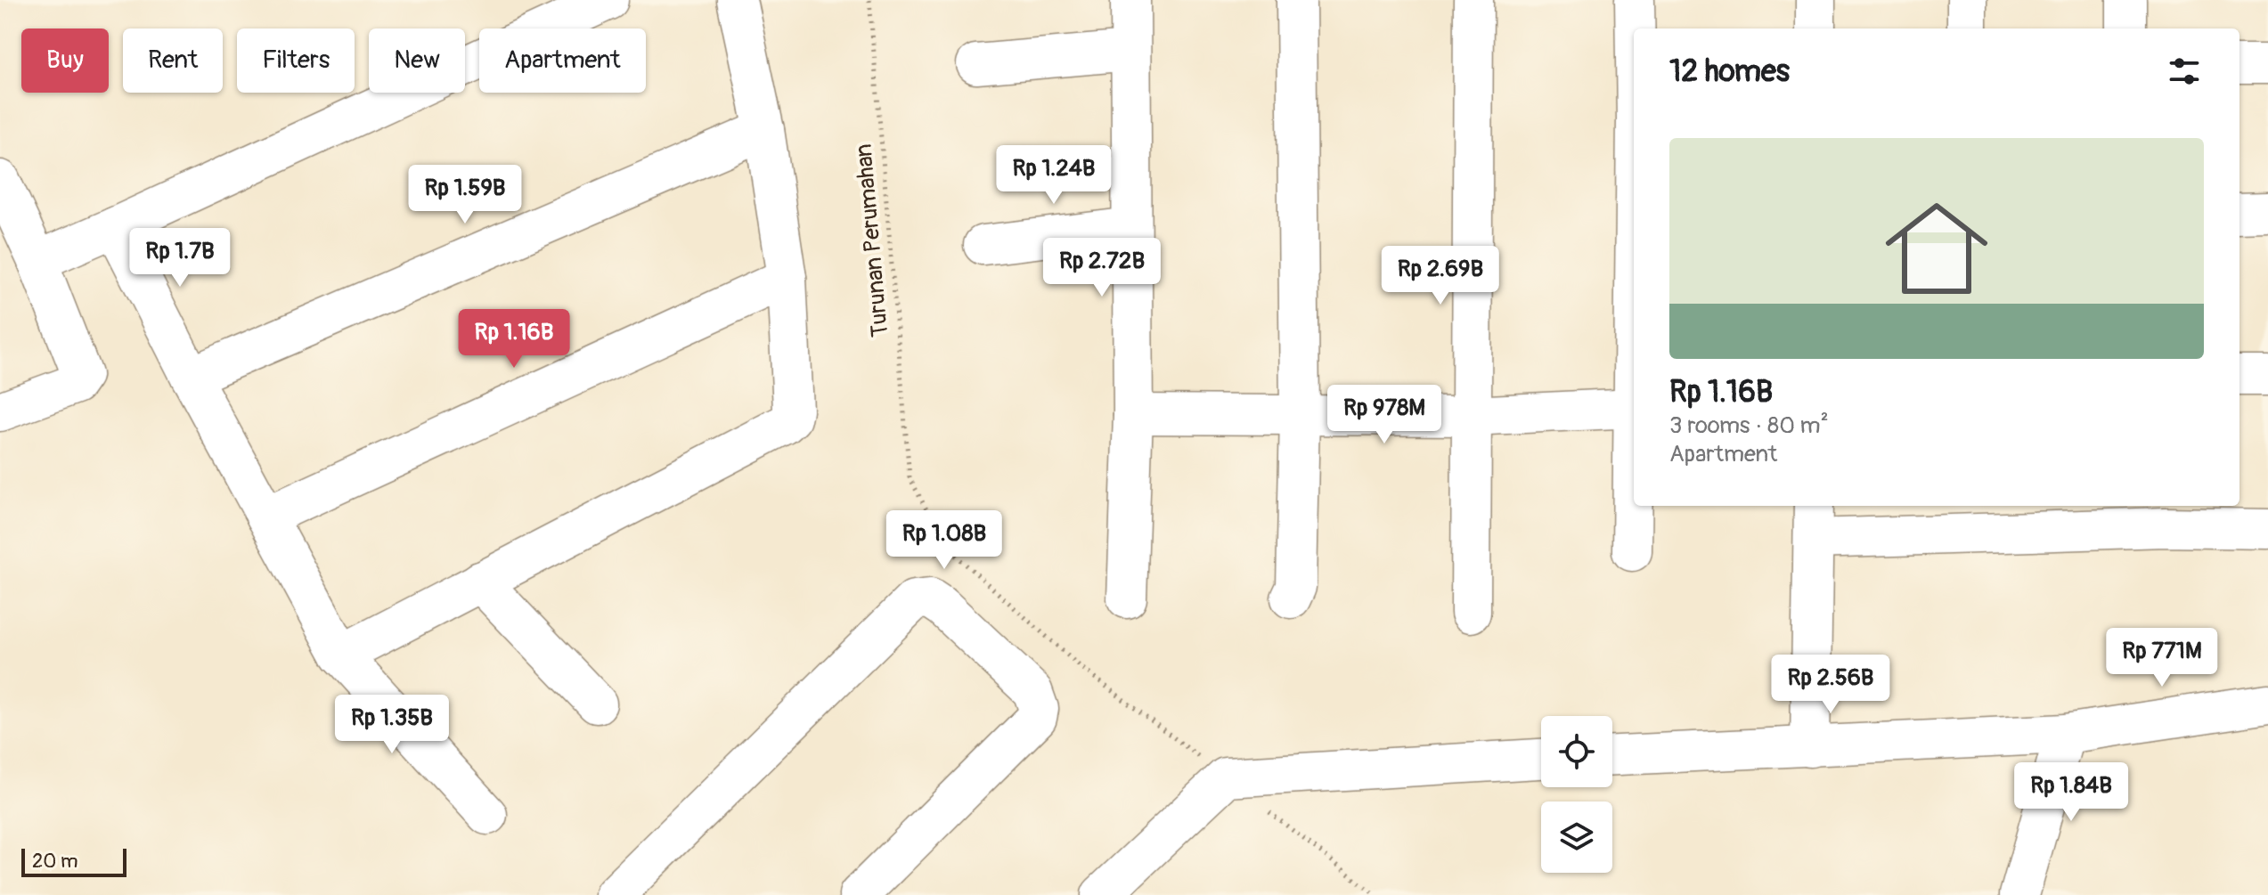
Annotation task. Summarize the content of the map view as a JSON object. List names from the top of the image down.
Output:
{
  "streets": {
    "path": ["Turunan Perumahan"]
  },
  "scale_bar": "20 m",
  "page": {
    "chip": [
      "Buy",
      "Rent",
      "Filters",
      "New",
      "Apartment"
    ],
    "heading": "12 homes",
    "list": [
      {
        "name": "Rp 1.16B",
        "note": "3 rooms · 80 m² · Apartment"
      }
    ],
    "price": [
      "Rp 1.24B",
      "Rp 1.59B",
      "Rp 1.7B",
      "Rp 2.72B",
      "Rp 2.69B",
      "Rp 1.16B",
      "Rp 978M",
      "Rp 1.08B",
      "Rp 771M",
      "Rp 2.56B",
      "Rp 1.35B",
      "Rp 1.84B"
    ],
    "scale": "20 m"
  }
}
